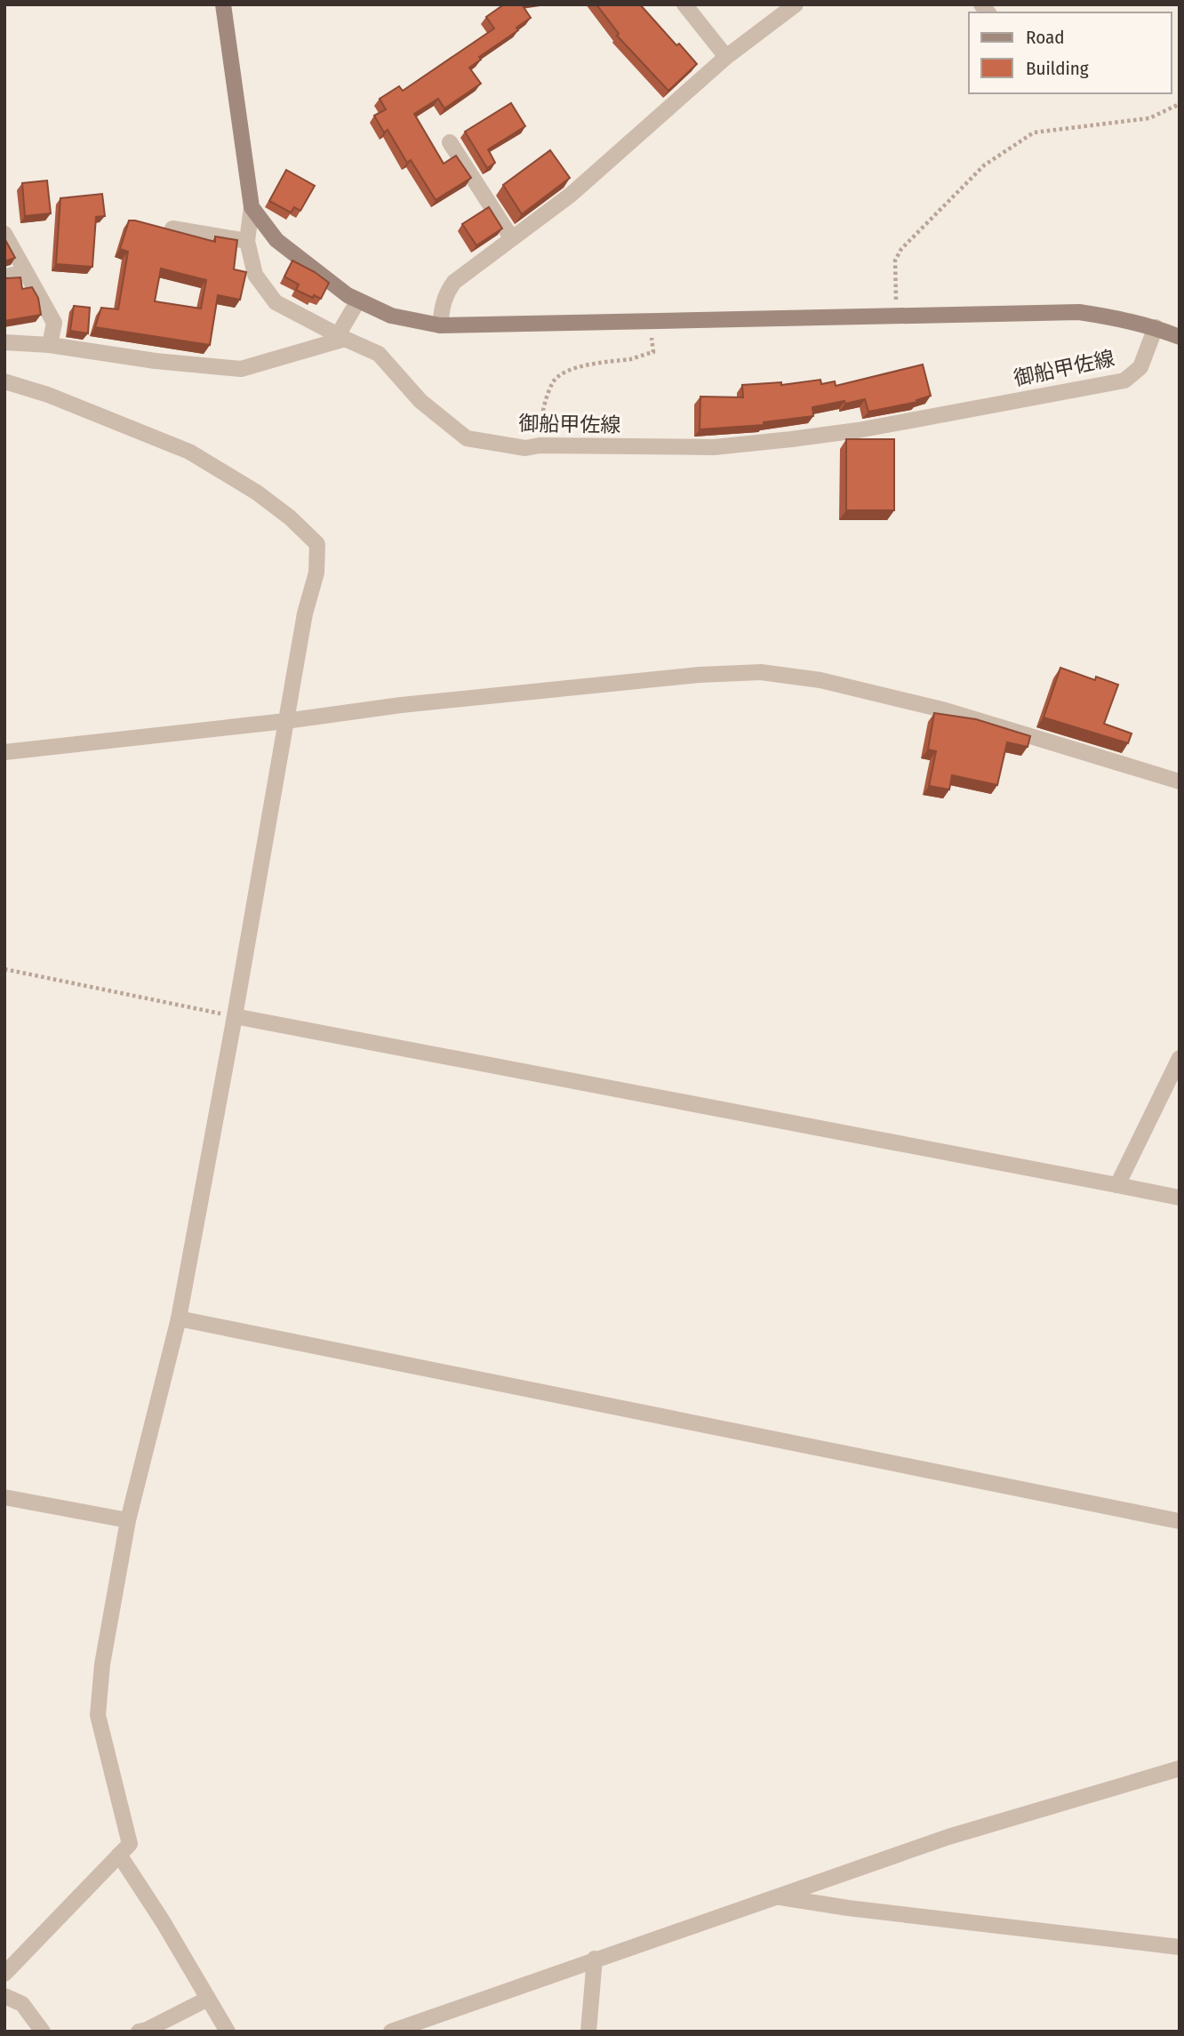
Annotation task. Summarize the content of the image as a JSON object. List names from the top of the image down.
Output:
{
  "streets": {
    "main road": ["御船甲佐線"]
  },
  "legend": ["Road", "Building"]
}
